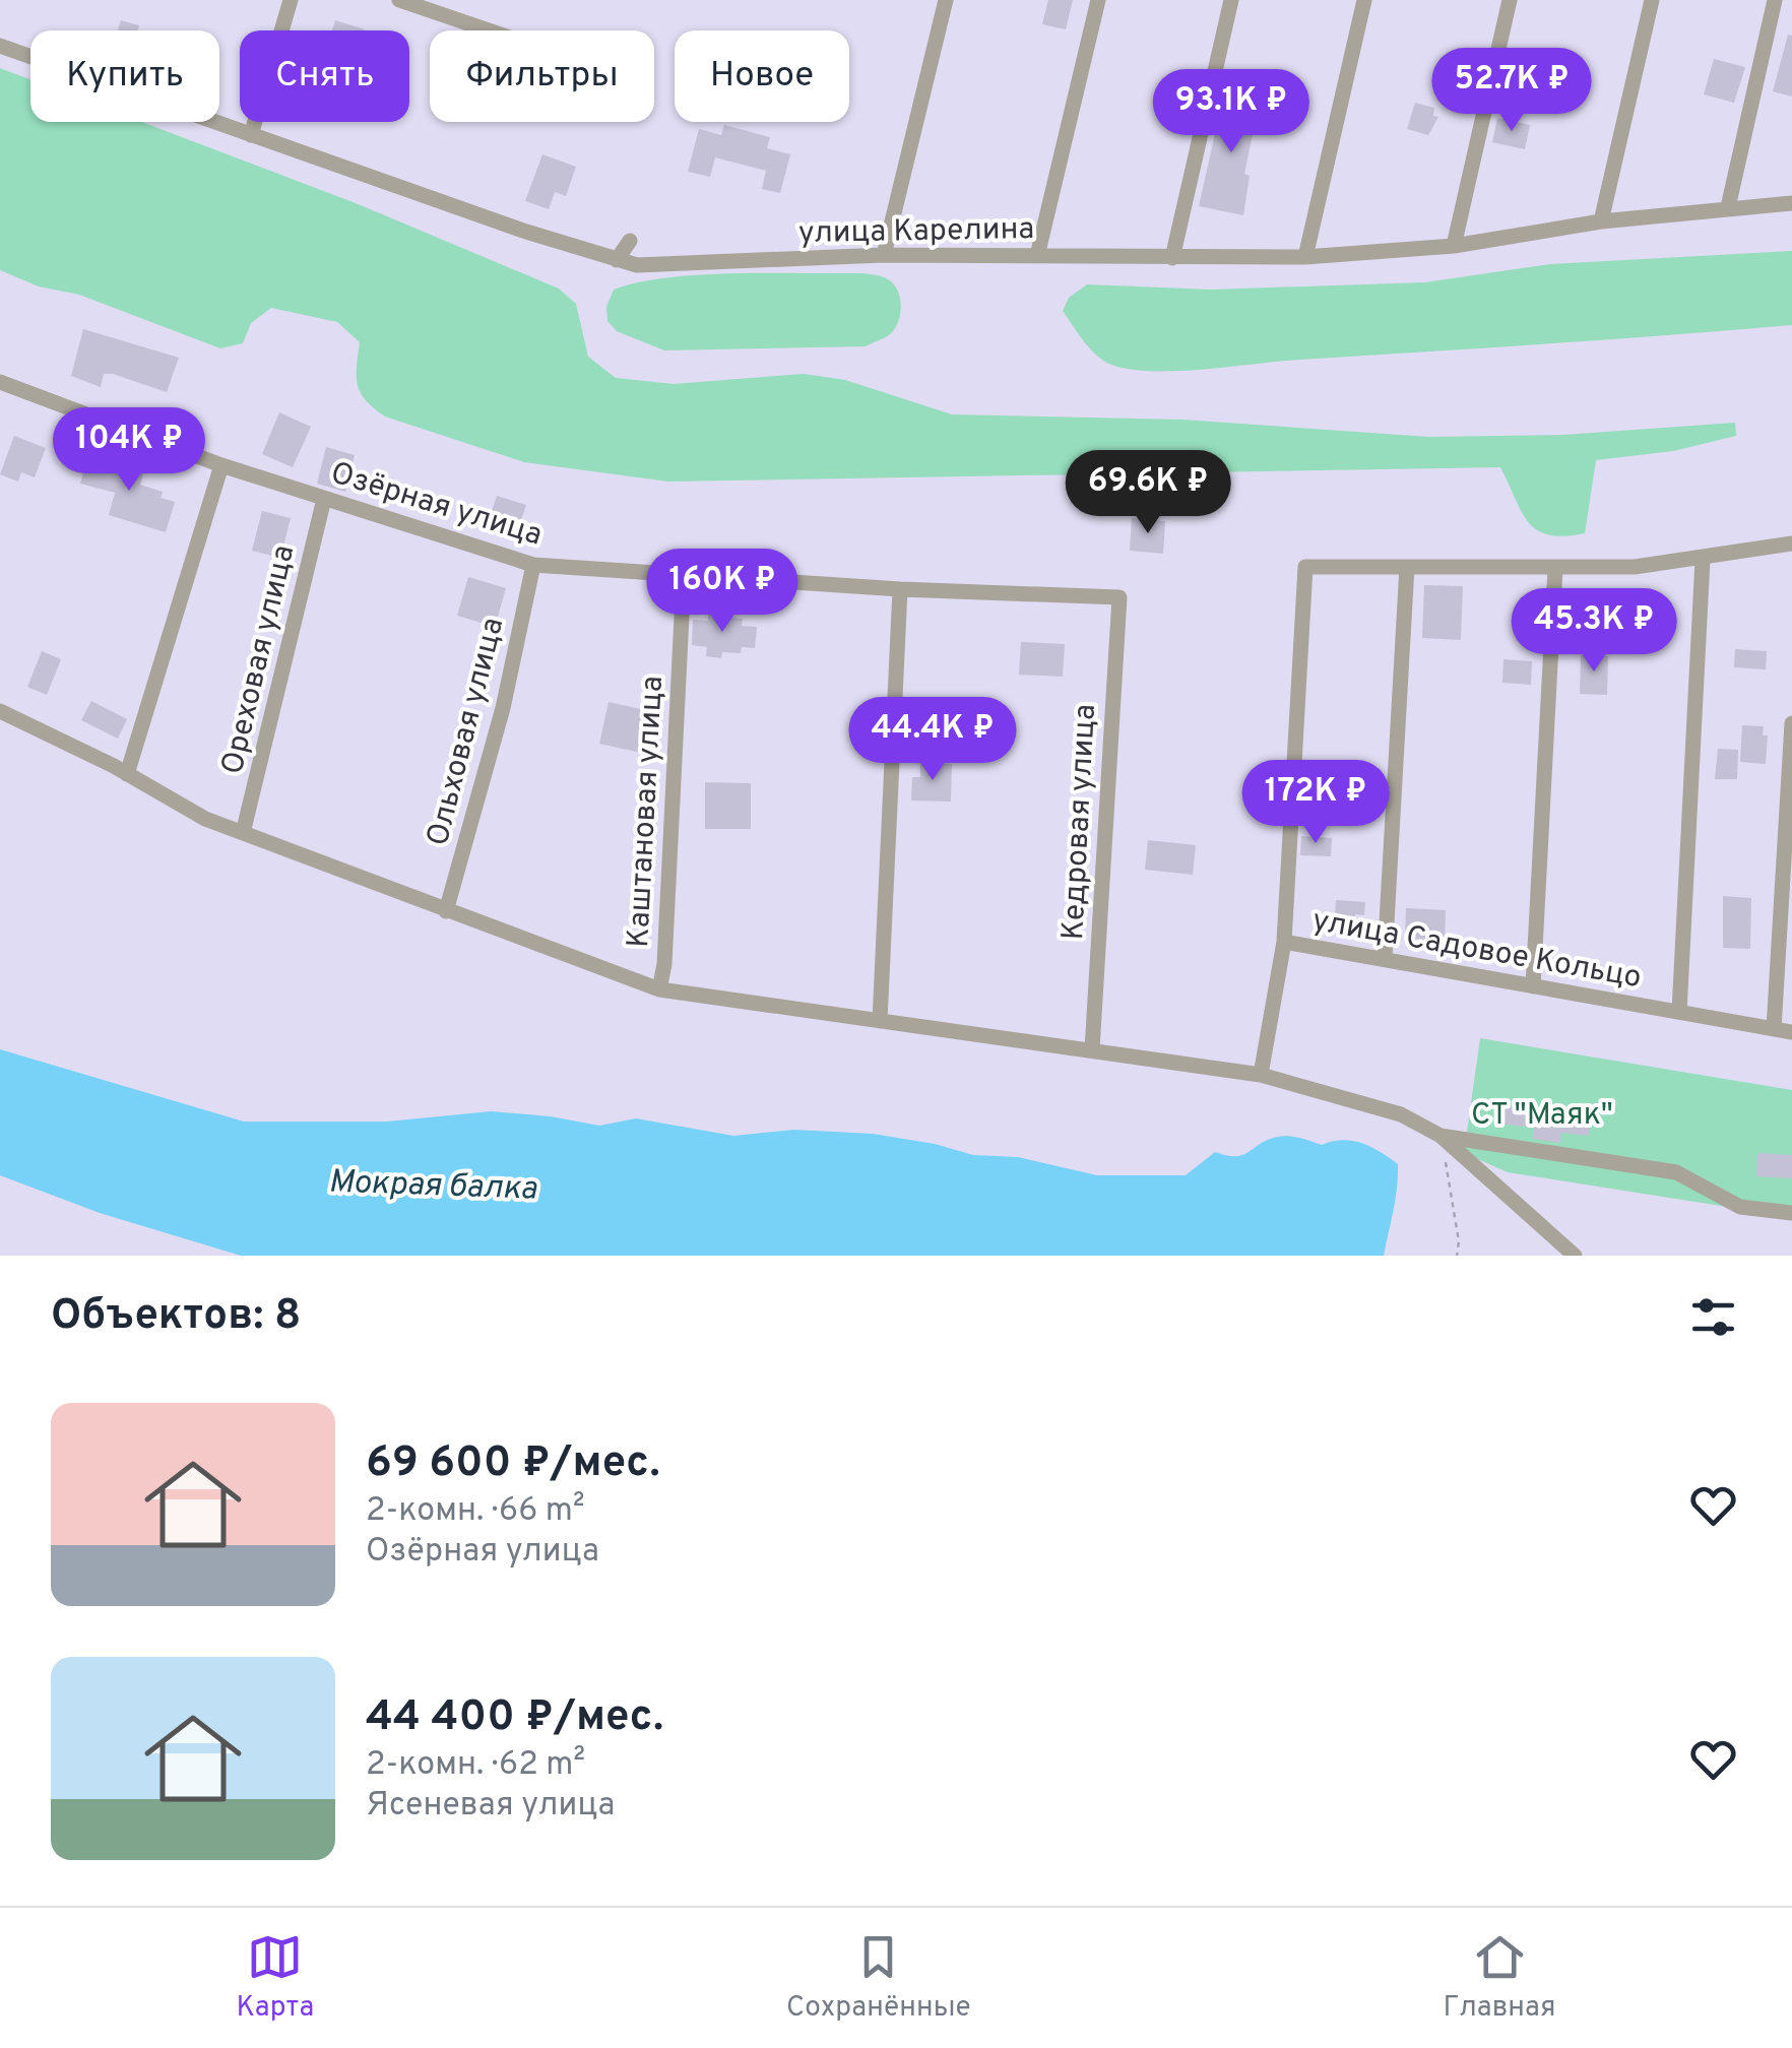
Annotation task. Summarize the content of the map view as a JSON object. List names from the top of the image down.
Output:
{
  "streets": {
    "street": [
      "улица Карелина",
      "Озёрная улица",
      "Ореховая улица",
      "Ольховая улица",
      "Каштановая улица",
      "Кедровая улица",
      "улица Садовое Кольцо"
    ]
  },
  "crossings": [
    ["Озёрная улица", "Ореховая улица"],
    ["Озёрная улица", "Ольховая улица"],
    ["Озёрная улица", "Каштановая улица"],
    ["Озёрная улица", "Кедровая улица"]
  ],
  "water": ["Мокрая балка"],
  "parks": ["СТ \"Маяк\""],
  "page": {
    "chip": [
      "Купить",
      "Снять",
      "Фильтры",
      "Новое"
    ],
    "price": [
      "52.7K ₽",
      "93.1K ₽",
      "104K ₽",
      "69.6K ₽",
      "160K ₽",
      "45.3K ₽",
      "44.4K ₽",
      "172K ₽"
    ],
    "heading": "Объектов: 8",
    "list": [
      {
        "name": "69 600 ₽/мес.",
        "note": "2-комн. · 66 m² · Озёрная улица"
      },
      {
        "name": "44 400 ₽/мес.",
        "note": "2-комн. · 62 m² · Ясеневая улица"
      }
    ],
    "tabs": ["Карта", "Сохранённые", "Главная"]
  }
}
